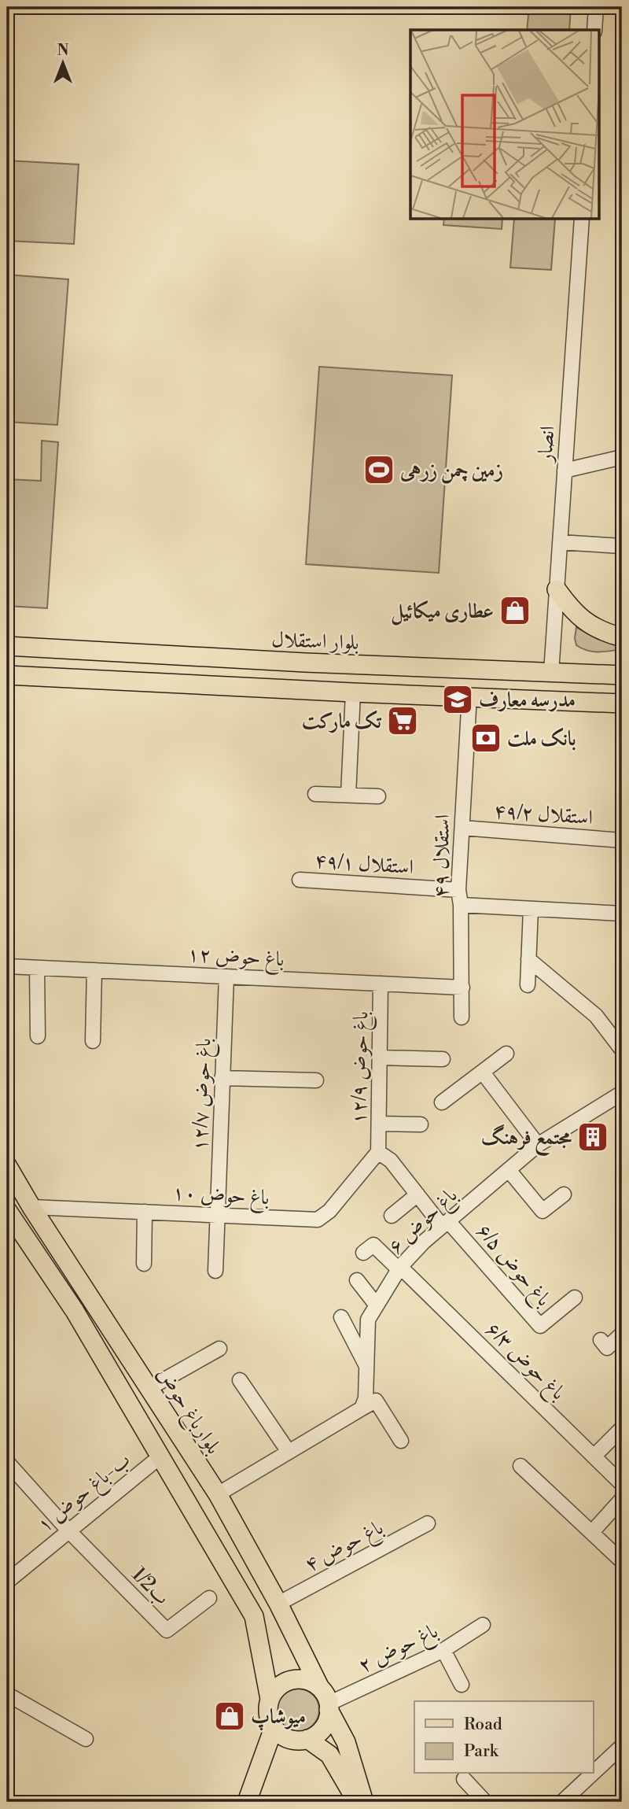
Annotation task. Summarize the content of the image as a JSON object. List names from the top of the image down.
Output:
{
  "streets": {
    "main road": ["بلوار استقلال", "بلوارباغ حوض"],
    "street": [
      "انصار",
      "۴۹/۲ استقلال",
      "۴۹ استقلال",
      "۴۹/۱ استقلال",
      "۱۲ باغ حوض",
      "۱۲/۹ باغ حوض",
      "۱۲/۷ باغ حوض",
      "۱۰ باغ حوض",
      "۶ باغ حوض",
      "۶/۵ باغ حوض",
      "۶/۳ باغ حوض",
      "۱ ب-باغ حوض",
      "۴ باغ حوض",
      "1/2ب",
      "۲ باغ حوض"
    ]
  },
  "crossings": [
    ["انصار", "بلوار استقلال"],
    ["۴۹/۲ استقلال", "۴۹ استقلال"],
    ["۴۹ استقلال", "۴۹/۱ استقلال"],
    ["۴۹ استقلال", "۱۲ باغ حوض"],
    ["۱۲ باغ حوض", "۱۲/۹ باغ حوض"],
    ["۱۲ باغ حوض", "۱۲/۷ باغ حوض"],
    ["۱۲/۹ باغ حوض", "۱۰ باغ حوض"],
    ["۱۲/۷ باغ حوض", "۱۰ باغ حوض"],
    ["۱۰ باغ حوض", "بلوارباغ حوض"],
    ["۶ باغ حوض", "۶/۵ باغ حوض"],
    ["۶ باغ حوض", "۶/۳ باغ حوض"],
    ["بلوارباغ حوض", "۴ باغ حوض"],
    ["بلوارباغ حوض", "۲ باغ حوض"],
    ["۱ ب-باغ حوض", "1/2ب"]
  ],
  "places": {
    "sports": ["زمین چمن زرهی"],
    "shop": ["عطاری میکائیل", "میوشاپ"],
    "school or university": ["مدرسه معارف"],
    "supermarket": ["تک مارکت"],
    "bank": ["بانک ملت"],
    "building": ["مجتمع فرهنگ"]
  },
  "legend": ["Road", "Park"],
  "north": "top"
}
